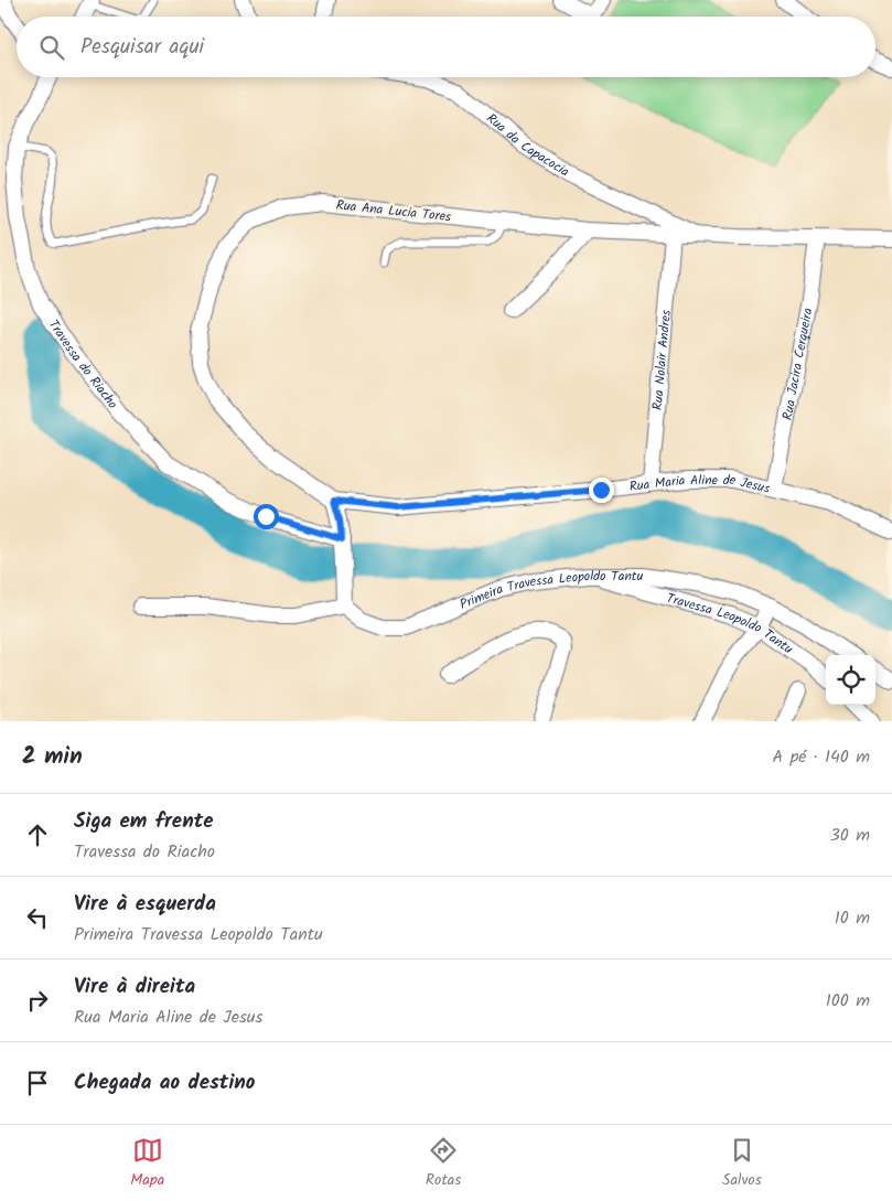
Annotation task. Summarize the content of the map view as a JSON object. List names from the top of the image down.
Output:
{
  "streets": {
    "street": [
      "Rua da Capacocia",
      "Rua Ana Lucia Tores",
      "Rua Nolair Andres",
      "Travessa do Riacho",
      "Rua Jacira Cerqueira",
      "Rua Maria Aline de Jesus",
      "Primeira Travessa Leopoldo Tantu",
      "Travessa Leopoldo Tantu"
    ]
  },
  "crossings": [
    ["Rua da Capacocia", "Rua Ana Lucia Tores"],
    ["Rua Ana Lucia Tores", "Rua Nolair Andres"],
    ["Rua Ana Lucia Tores", "Rua Jacira Cerqueira"],
    ["Rua Ana Lucia Tores", "Rua Maria Aline de Jesus"],
    ["Rua Nolair Andres", "Rua Maria Aline de Jesus"],
    ["Rua Jacira Cerqueira", "Rua Maria Aline de Jesus"],
    ["Primeira Travessa Leopoldo Tantu", "Travessa Leopoldo Tantu"]
  ],
  "page": {
    "search": "Pesquisar aqui",
    "heading": ["2 min", "A pé · 140 m"],
    "list": [
      ["Siga em frente", "Travessa do Riacho", "30 m"],
      ["Vire à esquerda", "Primeira Travessa Leopoldo Tantu", "10 m"],
      ["Vire à direita", "Rua Maria Aline de Jesus", "100 m"],
      "Chegada ao destino"
    ],
    "nav": ["Mapa", "Rotas", "Salvos"]
  }
}
